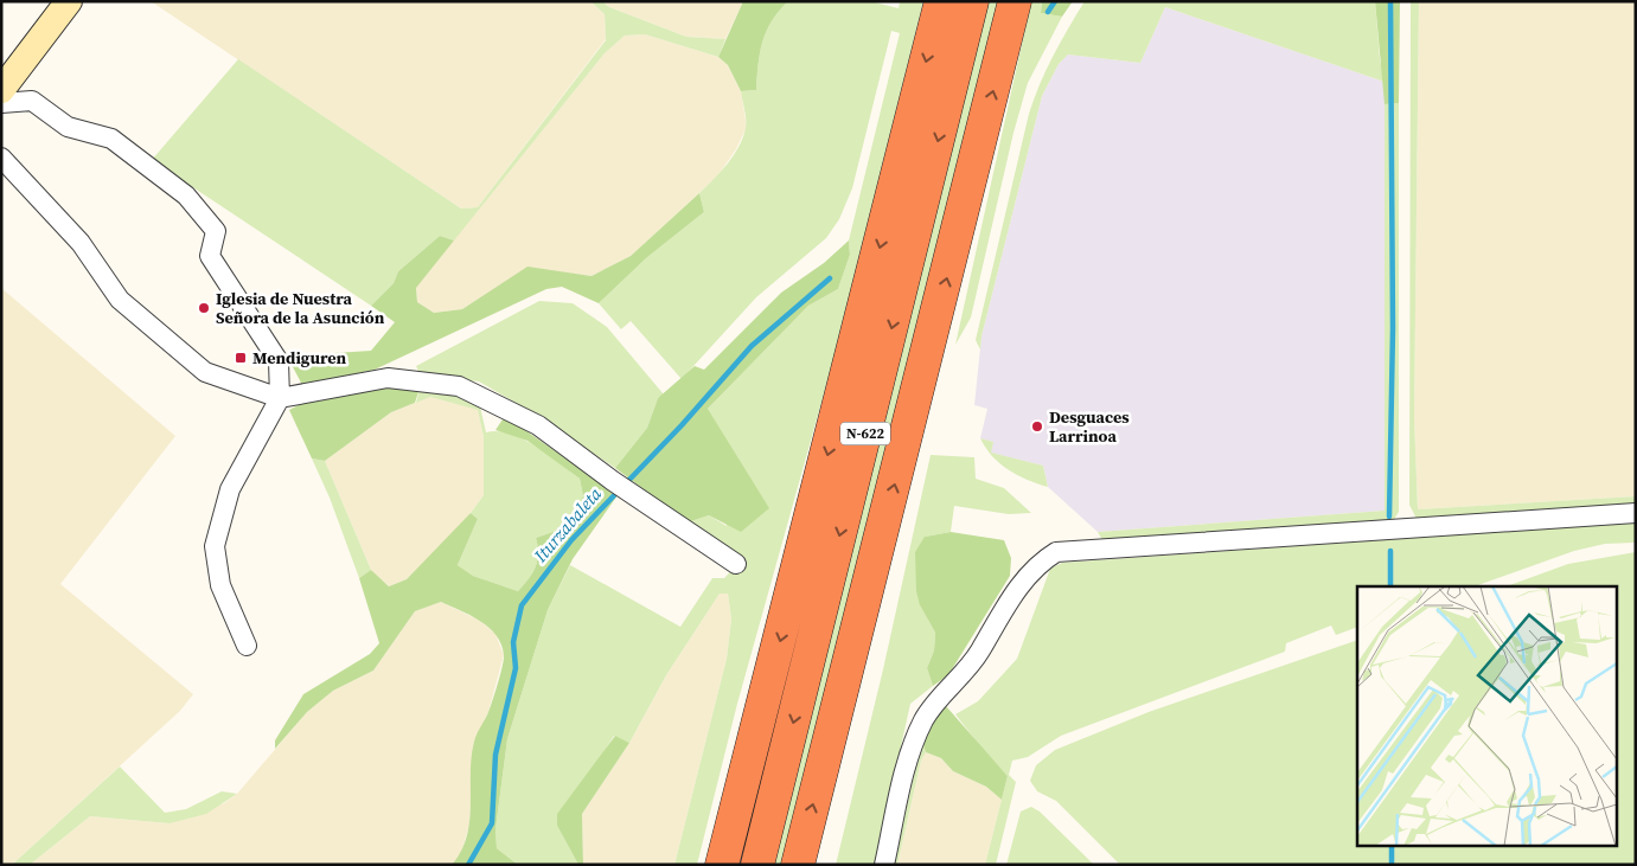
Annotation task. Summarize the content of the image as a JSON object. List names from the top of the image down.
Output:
{
  "streets": {
    "highway": ["N-622"]
  },
  "water": ["Iturzabaleta"],
  "places": {
    "other": ["Iglesia de Nuestra Señora de la Asunción", "Desguaces Larrinoa"],
    "transit": ["Mendiguren"]
  }
}
